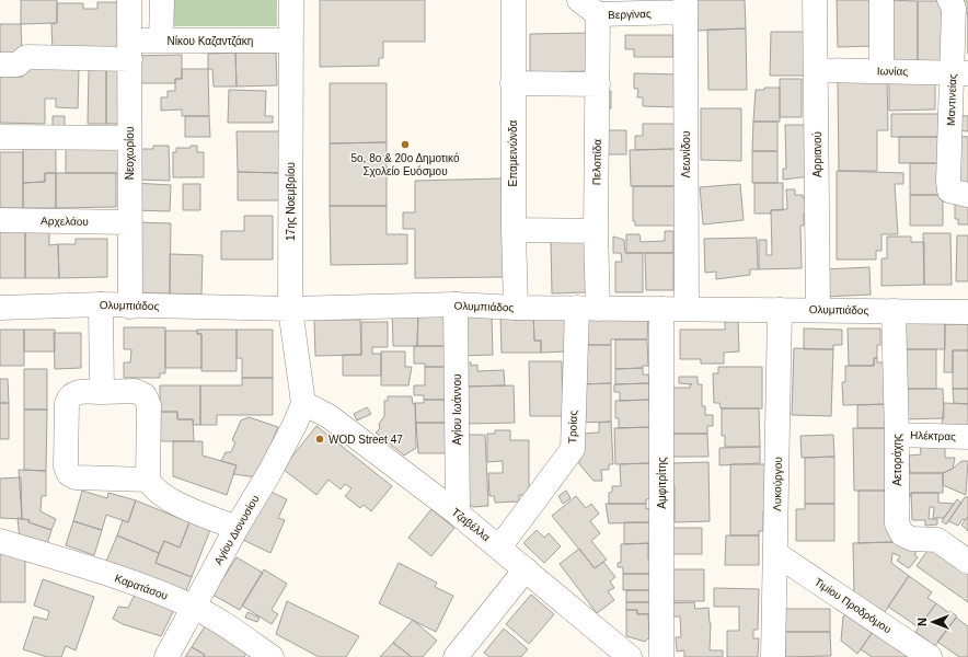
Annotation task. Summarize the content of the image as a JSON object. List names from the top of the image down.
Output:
{
  "streets": {
    "street": [
      "Βεργίνας",
      "Νίκου Καζαντζάκη",
      "Ιωνίας",
      "Μαντινείας",
      "Νεοχωρίου",
      "Επαμεινώνδα",
      "Λεωνίδου",
      "Αρριανού",
      "Πελοπίδα",
      "17ης Νοεμβρίου",
      "Αρχελάου",
      "Ολυμπιάδος",
      "Αγίου Ιωάννου",
      "Τροίας",
      "Ηλέκτρας",
      "Αετοράχης",
      "Αμφιτρίτης",
      "Λυκούργου",
      "Τζαβέλλα",
      "Αγίου Διονυσίου",
      "Καρατάσου",
      "Τιμίου Προδρόμου"
    ]
  },
  "crossings": [
    ["Βεργίνας", "Λεωνίδου"],
    ["Βεργίνας", "Πελοπίδα"],
    ["Νίκου Καζαντζάκη", "Νεοχωρίου"],
    ["Νίκου Καζαντζάκη", "17ης Νοεμβρίου"],
    ["Ιωνίας", "Μαντινείας"],
    ["Ιωνίας", "Αρριανού"],
    ["Νεοχωρίου", "Αρχελάου"],
    ["Νεοχωρίου", "Ολυμπιάδος"],
    ["Επαμεινώνδα", "Ολυμπιάδος"],
    ["Λεωνίδου", "Ολυμπιάδος"],
    ["Αρριανού", "Ολυμπιάδος"],
    ["Πελοπίδα", "Ολυμπιάδος"],
    ["Πελοπίδα", "Τροίας"],
    ["17ης Νοεμβρίου", "Ολυμπιάδος"],
    ["17ης Νοεμβρίου", "Τζαβέλλα"],
    ["17ης Νοεμβρίου", "Αγίου Διονυσίου"],
    ["Ολυμπιάδος", "Αγίου Ιωάννου"],
    ["Ολυμπιάδος", "Τροίας"],
    ["Ολυμπιάδος", "Αετοράχης"],
    ["Ολυμπιάδος", "Αμφιτρίτης"],
    ["Ολυμπιάδος", "Λυκούργου"],
    ["Αγίου Ιωάννου", "Τζαβέλλα"],
    ["Τροίας", "Τζαβέλλα"],
    ["Ηλέκτρας", "Αετοράχης"],
    ["Λυκούργου", "Τιμίου Προδρόμου"],
    ["Τζαβέλλα", "Αγίου Διονυσίου"],
    ["Αγίου Διονυσίου", "Καρατάσου"]
  ],
  "places": ["5ο, 8ο & 20ο Δημοτικό Σχολείο Ευόσμου", "WOD Street 47"],
  "north": "left"
}
